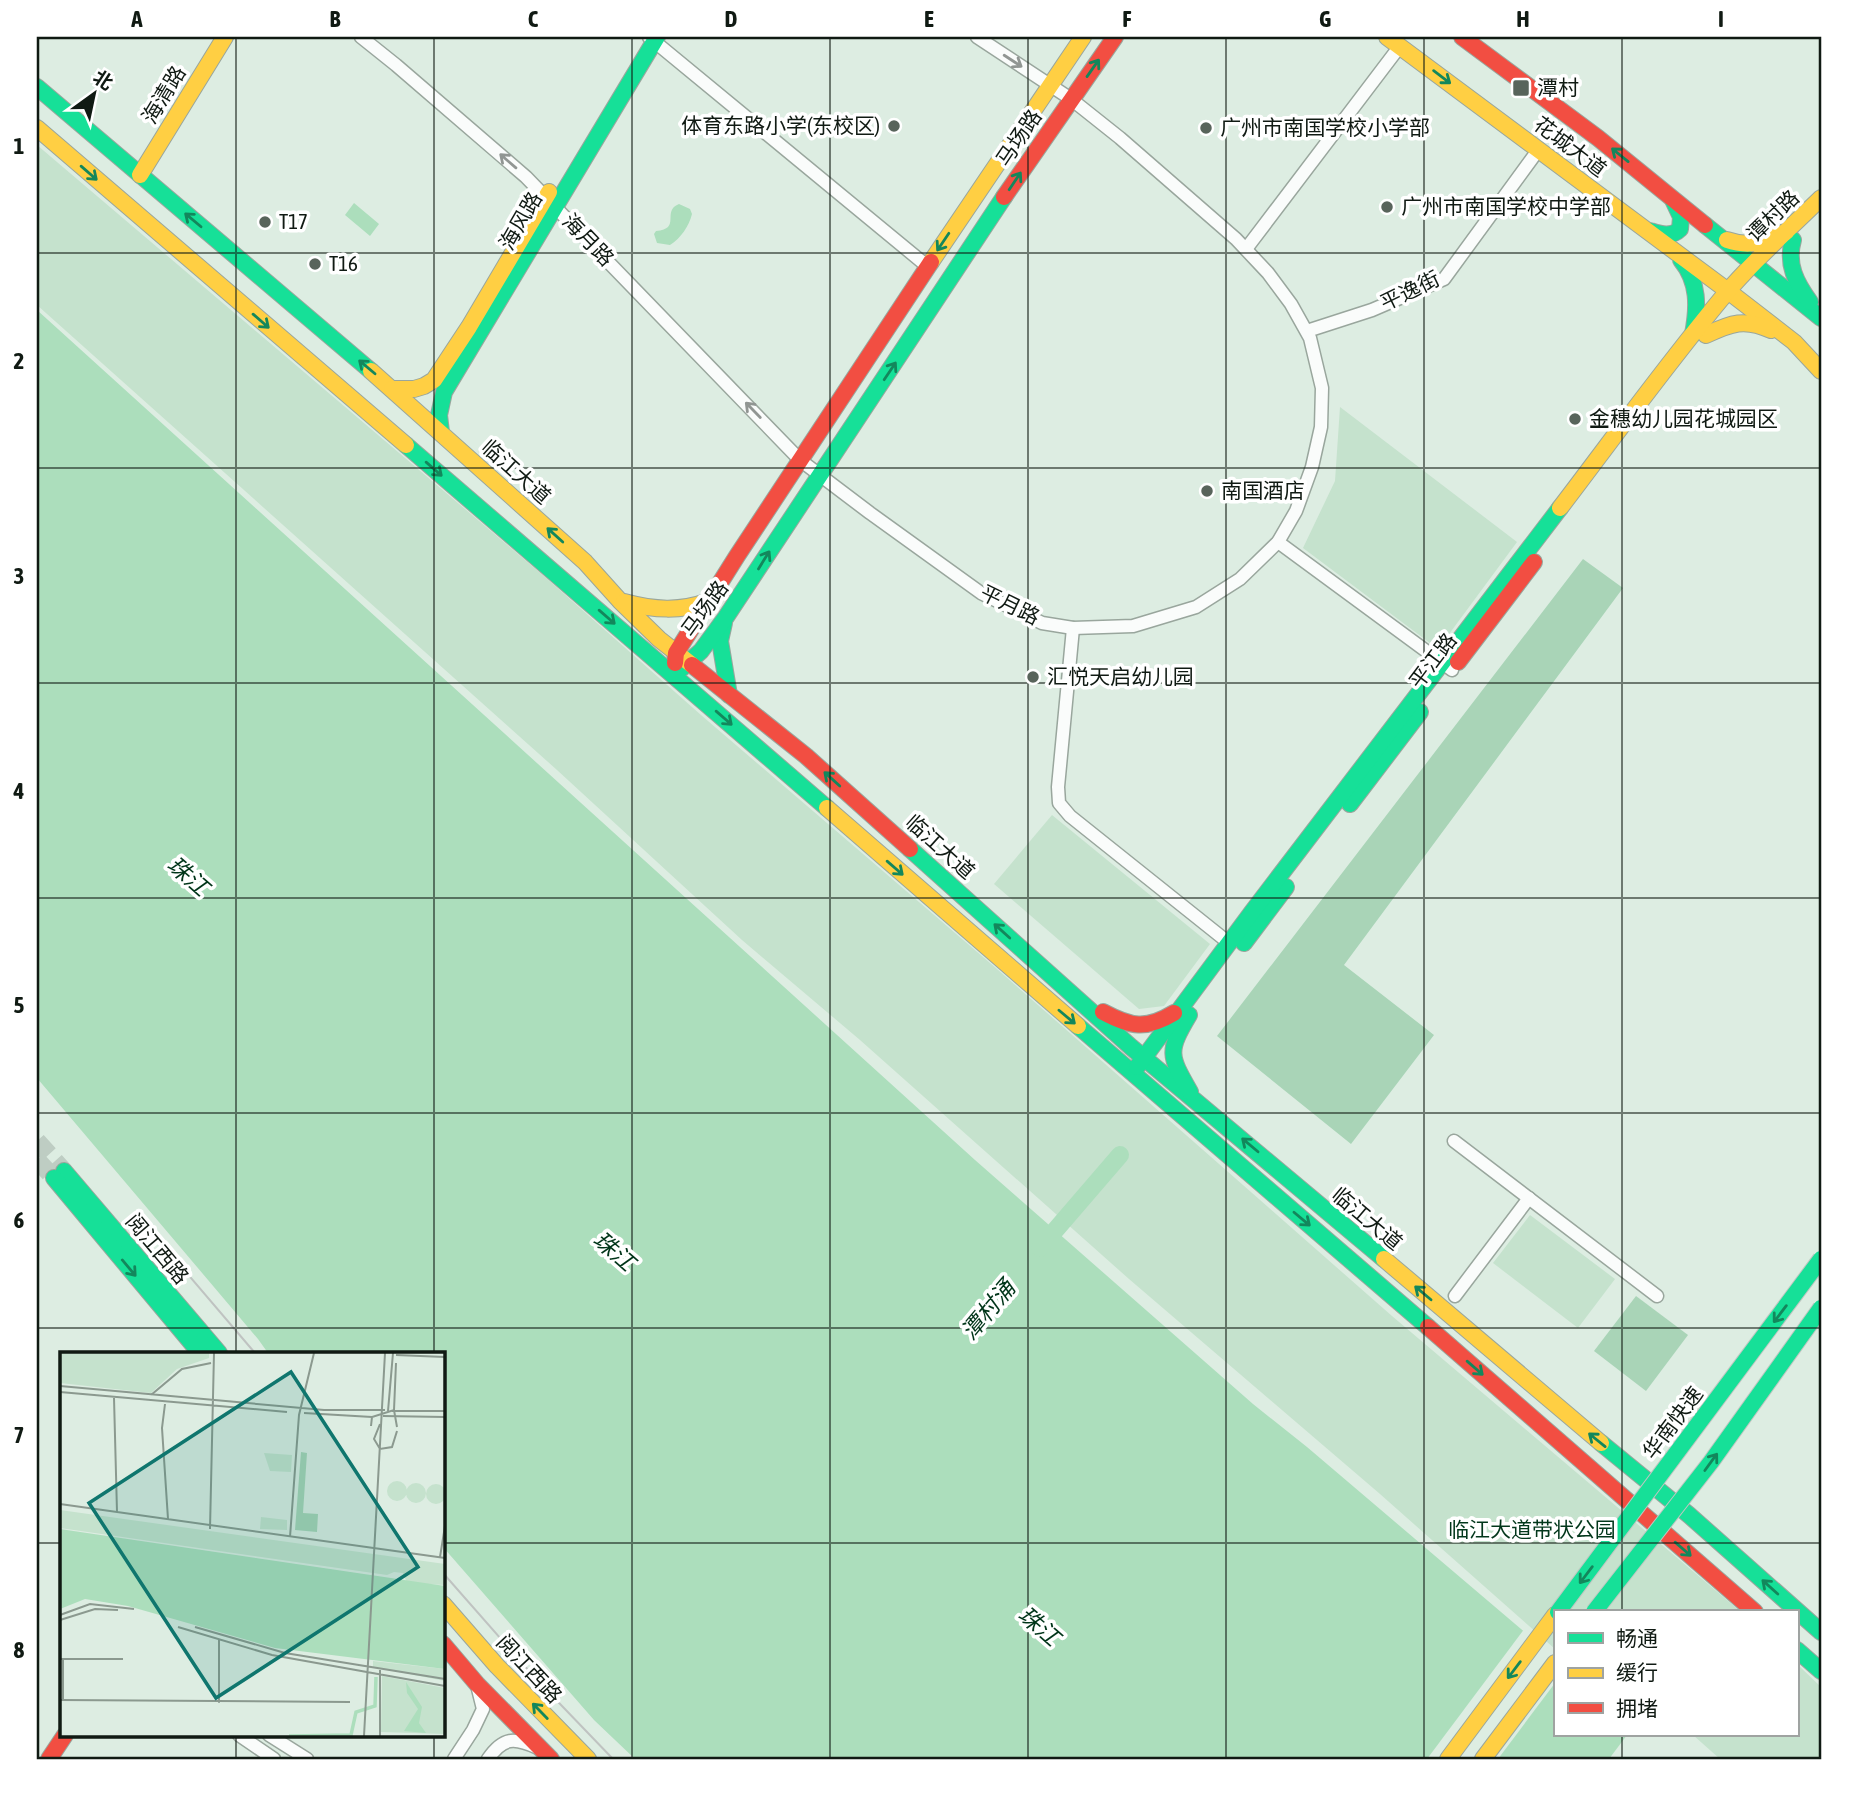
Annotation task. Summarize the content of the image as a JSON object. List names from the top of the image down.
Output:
{
  "streets": {
    "main road": [
      "海清路",
      "马场路",
      "花城大道",
      "谭村路",
      "海风路",
      "临江大道",
      "平江路",
      "阅江西路",
      "华南快速"
    ],
    "street": ["海月路", "平逸街", "平月路"]
  },
  "crossings": [
    ["海清路", "临江大道"],
    ["马场路", "海月路"],
    ["马场路", "临江大道"],
    ["马场路", "平月路"],
    ["花城大道", "谭村路"],
    ["花城大道", "平逸街"],
    ["花城大道", "平江路"],
    ["谭村路", "平江路"],
    ["海风路", "海月路"],
    ["海风路", "临江大道"],
    ["海月路", "平月路"],
    ["平逸街", "平月路"],
    ["临江大道", "平江路"]
  ],
  "one_way": ["海月路"],
  "water": ["珠江", "潭村涌"],
  "parks": ["临江大道带状公园"],
  "places": {
    "transit": ["潭村"],
    "other": [
      "体育东路小学(东校区)",
      "广州市南国学校小学部",
      "广州市南国学校中学部",
      "T17",
      "T16",
      "金穗幼儿园花城园区",
      "南国酒店",
      "汇悦天启幼儿园"
    ]
  },
  "legend": ["畅通", "缓行", "拥堵"],
  "north": "top right",
  "grid": {
    "columns": [
      "A",
      "B",
      "C",
      "D",
      "E",
      "F",
      "G",
      "H",
      "I"
    ],
    "rows": [
      "1",
      "2",
      "3",
      "4",
      "5",
      "6",
      "7",
      "8"
    ]
  }
}
